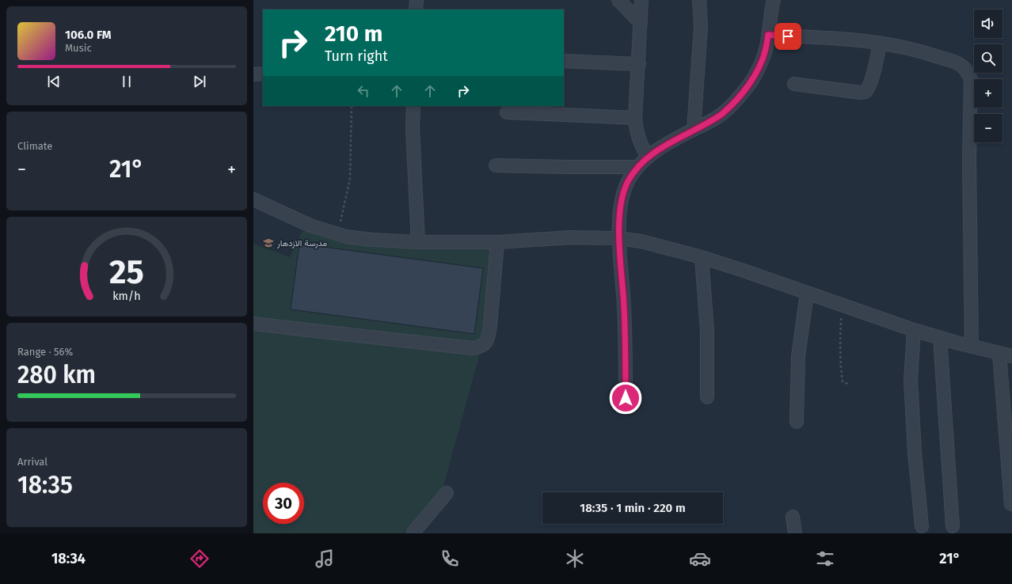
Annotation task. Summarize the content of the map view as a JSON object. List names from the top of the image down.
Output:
{
  "places": {
    "school or university": ["مدرسة الازدهار"]
  },
  "page": {
    "map_buttons": ["+", "−"],
    "turn": ["210 m", "Turn right"],
    "song": ["106.0 FM", "Music"],
    "tile": [
      "Climate",
      ["Range · 56%", "280 km"],
      ["Arrival", "18:35"]
    ],
    "heat": ["−", "21°", "+"],
    "limit": "30",
    "trip": "18:35 · 1 min · 220 m",
    "tabs": ["18:34", "21°"],
    "gauge": ["25", "km/h"]
  }
}
